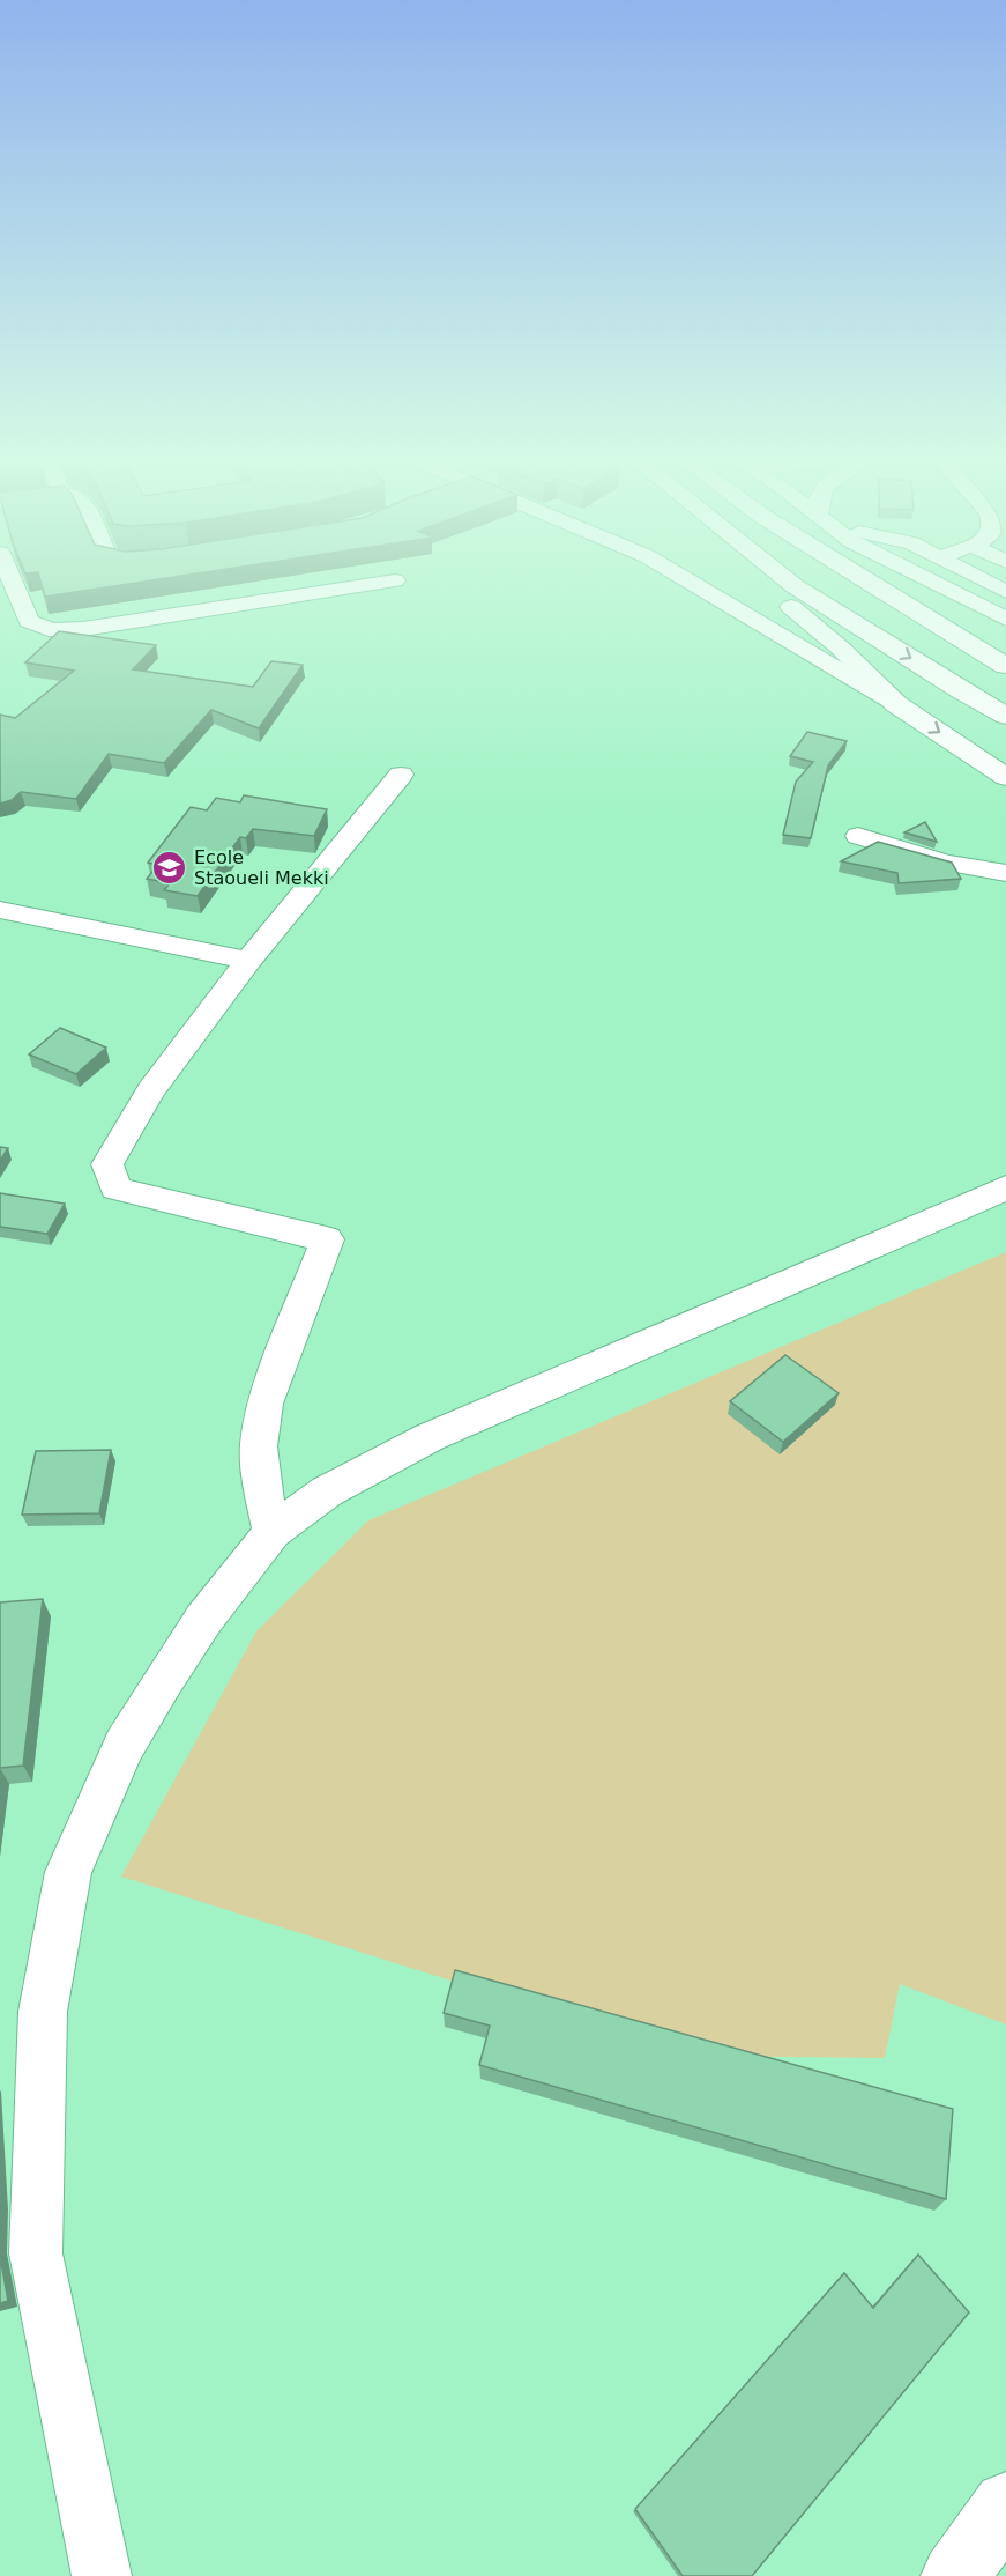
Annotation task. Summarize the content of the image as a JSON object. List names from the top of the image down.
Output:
{
  "places": {
    "school or university": ["Ecole Staoueli Mekki"]
  }
}
